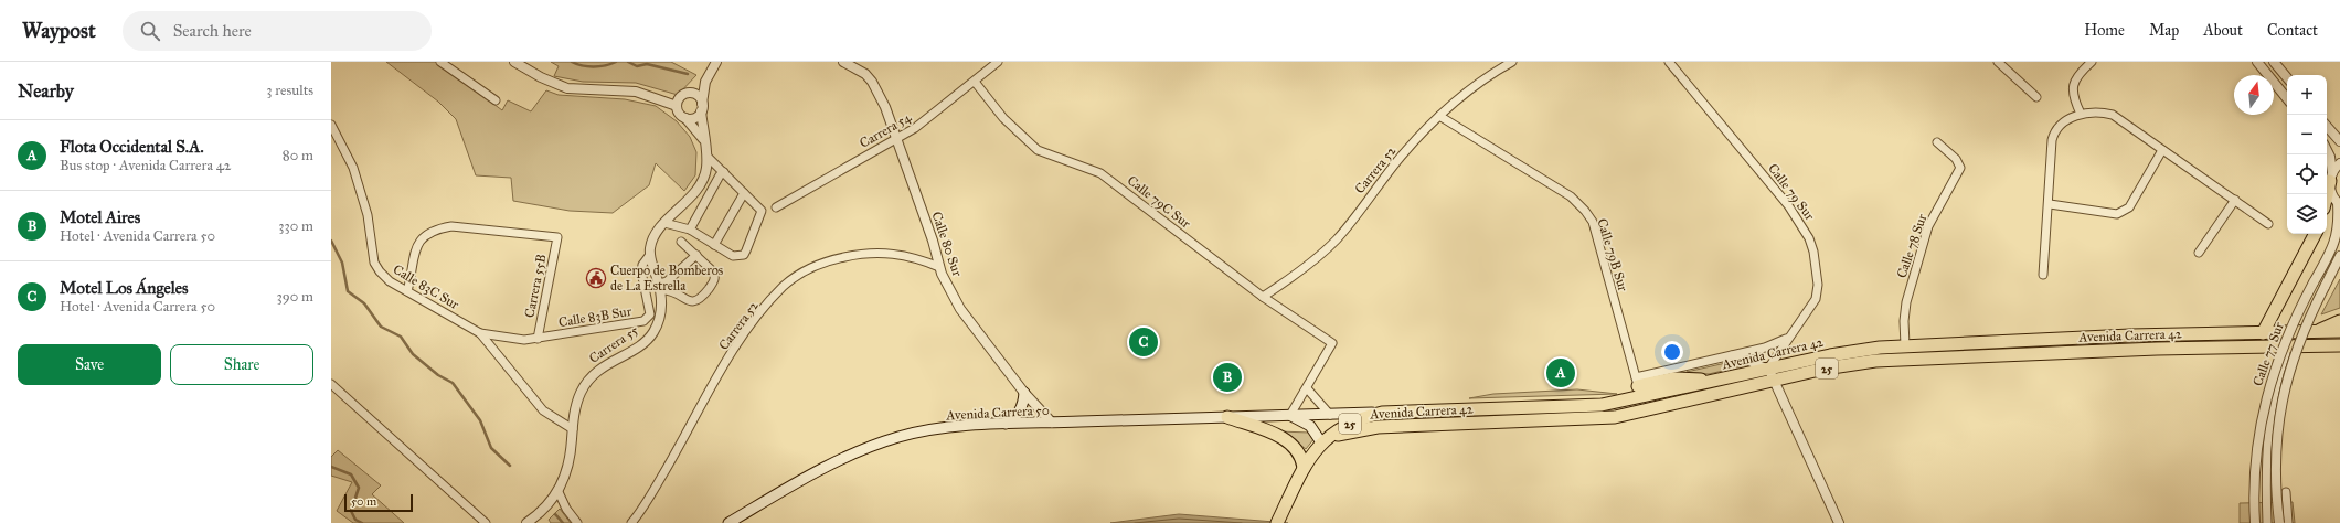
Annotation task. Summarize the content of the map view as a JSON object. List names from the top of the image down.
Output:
{
  "streets": {
    "highway": ["Avenida Carrera 42", "25"],
    "main road": ["Avenida Carrera 50"],
    "street": [
      "Carrera 54",
      "Carrera 52",
      "Calle 79 Sur",
      "Calle 79C Sur",
      "Calle 80 Sur",
      "Calle 78 Sur",
      "Calle 79B Sur",
      "Carrera 55B",
      "Calle 83C Sur",
      "Calle 83B Sur",
      "Carrera 55",
      "Calle 77 Sur"
    ]
  },
  "crossings": [
    ["Carrera 54", "Calle 79C Sur"],
    ["Carrera 54", "Calle 80 Sur"],
    ["Carrera 52", "Calle 79C Sur"],
    ["Carrera 52", "Calle 80 Sur"],
    ["Carrera 52", "Calle 79B Sur"],
    ["Calle 79 Sur", "Avenida Carrera 42"],
    ["Calle 80 Sur", "Avenida Carrera 50"],
    ["Calle 78 Sur", "Avenida Carrera 42"],
    ["Calle 79B Sur", "Avenida Carrera 42"],
    ["Carrera 55B", "Calle 83C Sur"],
    ["Carrera 55B", "Calle 83B Sur"],
    ["Calle 83C Sur", "Calle 83B Sur"],
    ["Calle 83C Sur", "Carrera 55"],
    ["Calle 83B Sur", "Carrera 55"],
    ["Avenida Carrera 42", "Calle 77 Sur"],
    ["Avenida Carrera 42", "25"],
    ["Avenida Carrera 42", "Avenida Carrera 50"]
  ],
  "places": {
    "public building": ["Cuerpo de Bomberos de La Estrella"]
  },
  "scale_bar": "50 m",
  "north": "top",
  "page": {
    "header": "Waypost",
    "search": "Search here",
    "nav": [
      "Home",
      "Map",
      "About",
      "Contact"
    ],
    "heading": ["Nearby", "3 results"],
    "map_buttons": ["+", "−"],
    "list": [
      {
        "mark": "A",
        "name": "Flota Occidental S.A.",
        "note": "Bus stop · Avenida Carrera 42",
        "value": "80 m"
      },
      {
        "mark": "B",
        "name": "Motel Aires",
        "note": "Hotel · Avenida Carrera 50",
        "value": "330 m"
      },
      {
        "mark": "C",
        "name": "Motel Los Ángeles",
        "note": "Hotel · Avenida Carrera 50",
        "value": "390 m"
      }
    ],
    "pins": ["C", "A", "B"],
    "buttons": ["Save", "Share"],
    "scale": "50 m"
  }
}
